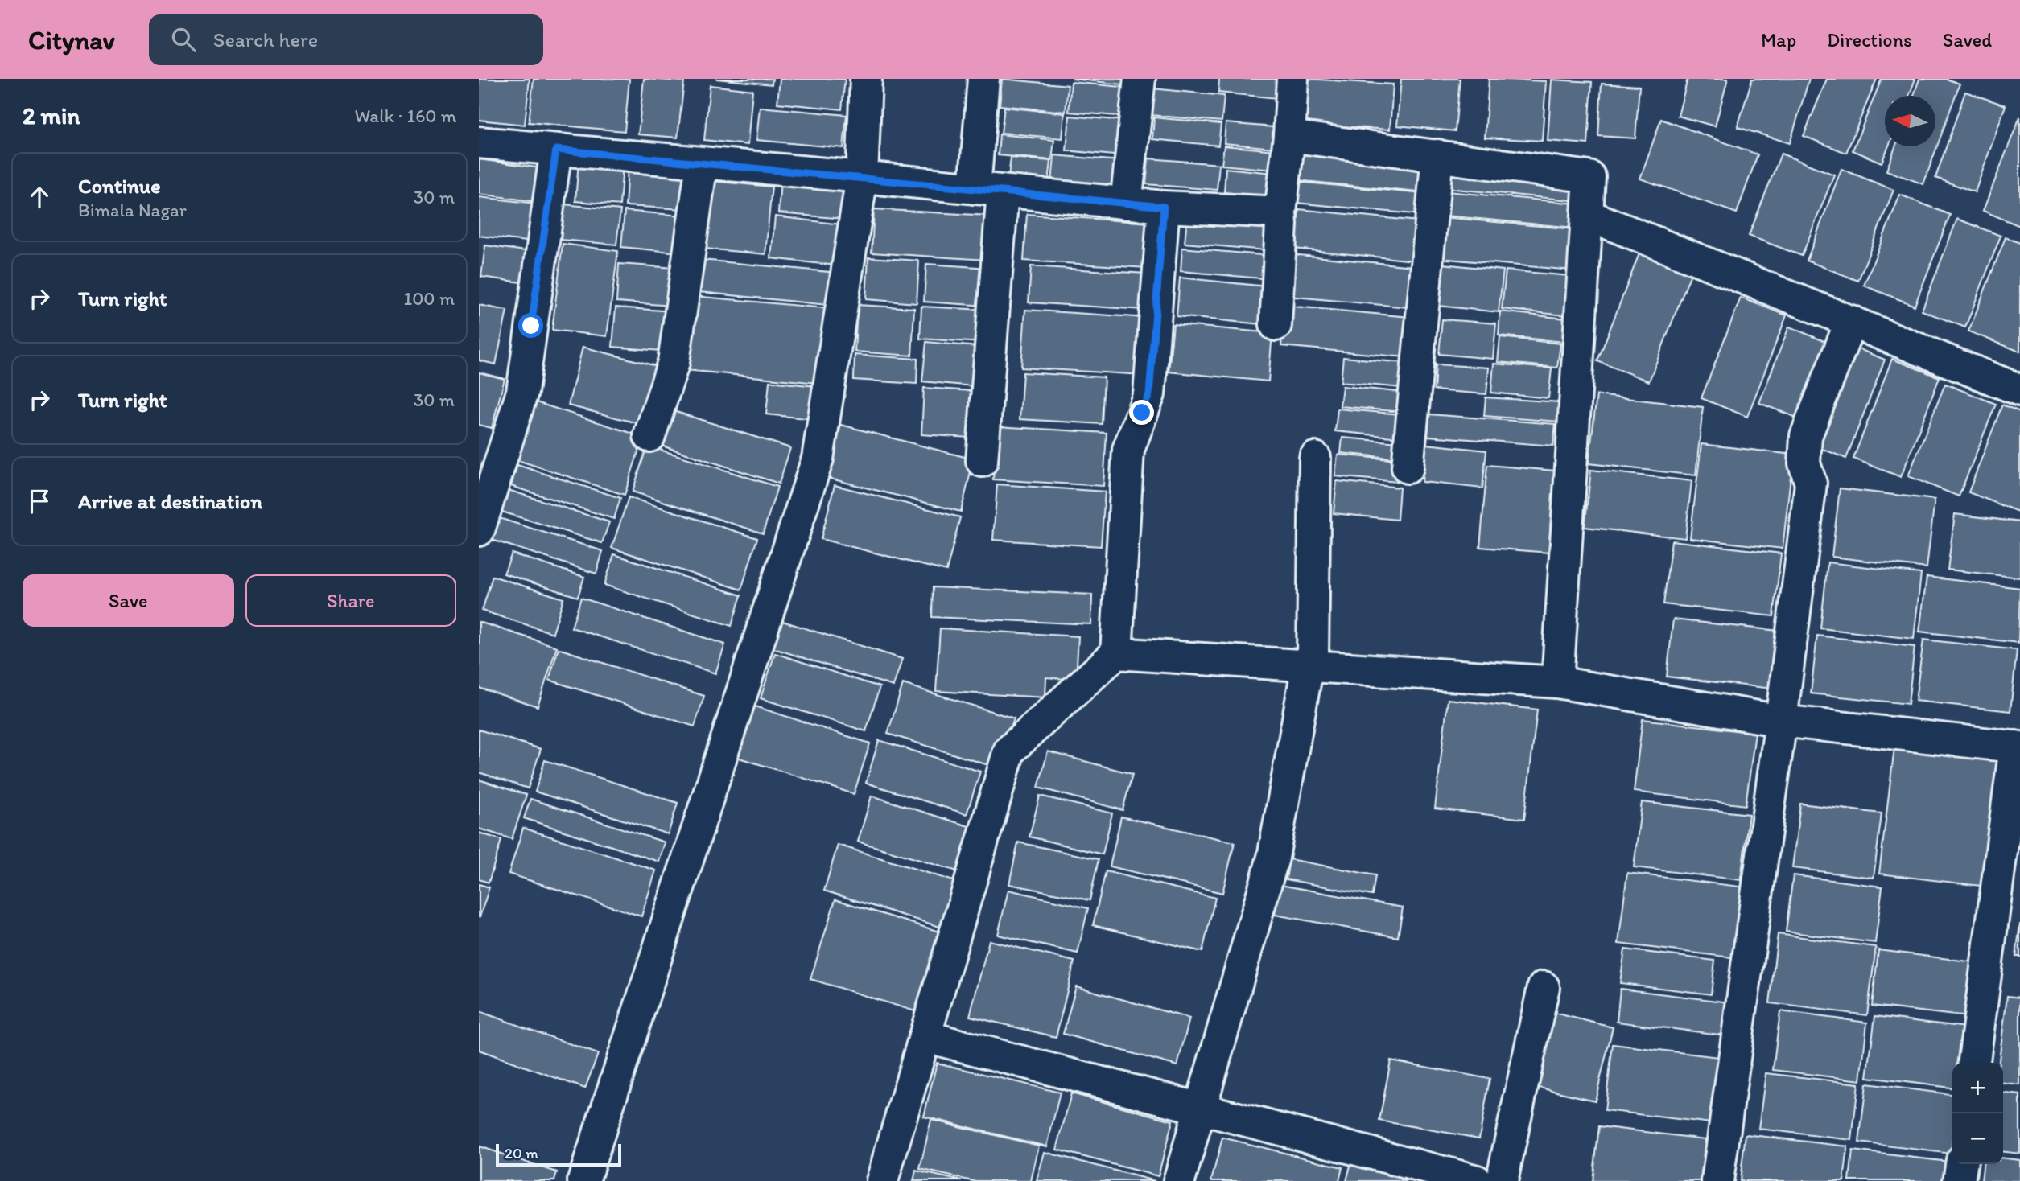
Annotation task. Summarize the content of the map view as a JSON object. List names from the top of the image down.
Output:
{
  "scale_bar": "20 m",
  "north": "left",
  "page": {
    "header": "Citynav",
    "search": "Search here",
    "nav": ["Map", "Directions", "Saved"],
    "heading": ["2 min", "Walk · 160 m"],
    "list": [
      ["Continue", "Bimala Nagar", "30 m"],
      ["Turn right", "100 m"],
      ["Turn right", "30 m"],
      "Arrive at destination"
    ],
    "buttons": ["Save", "Share"],
    "map_buttons": ["+", "−"],
    "scale": "20 m"
  }
}
